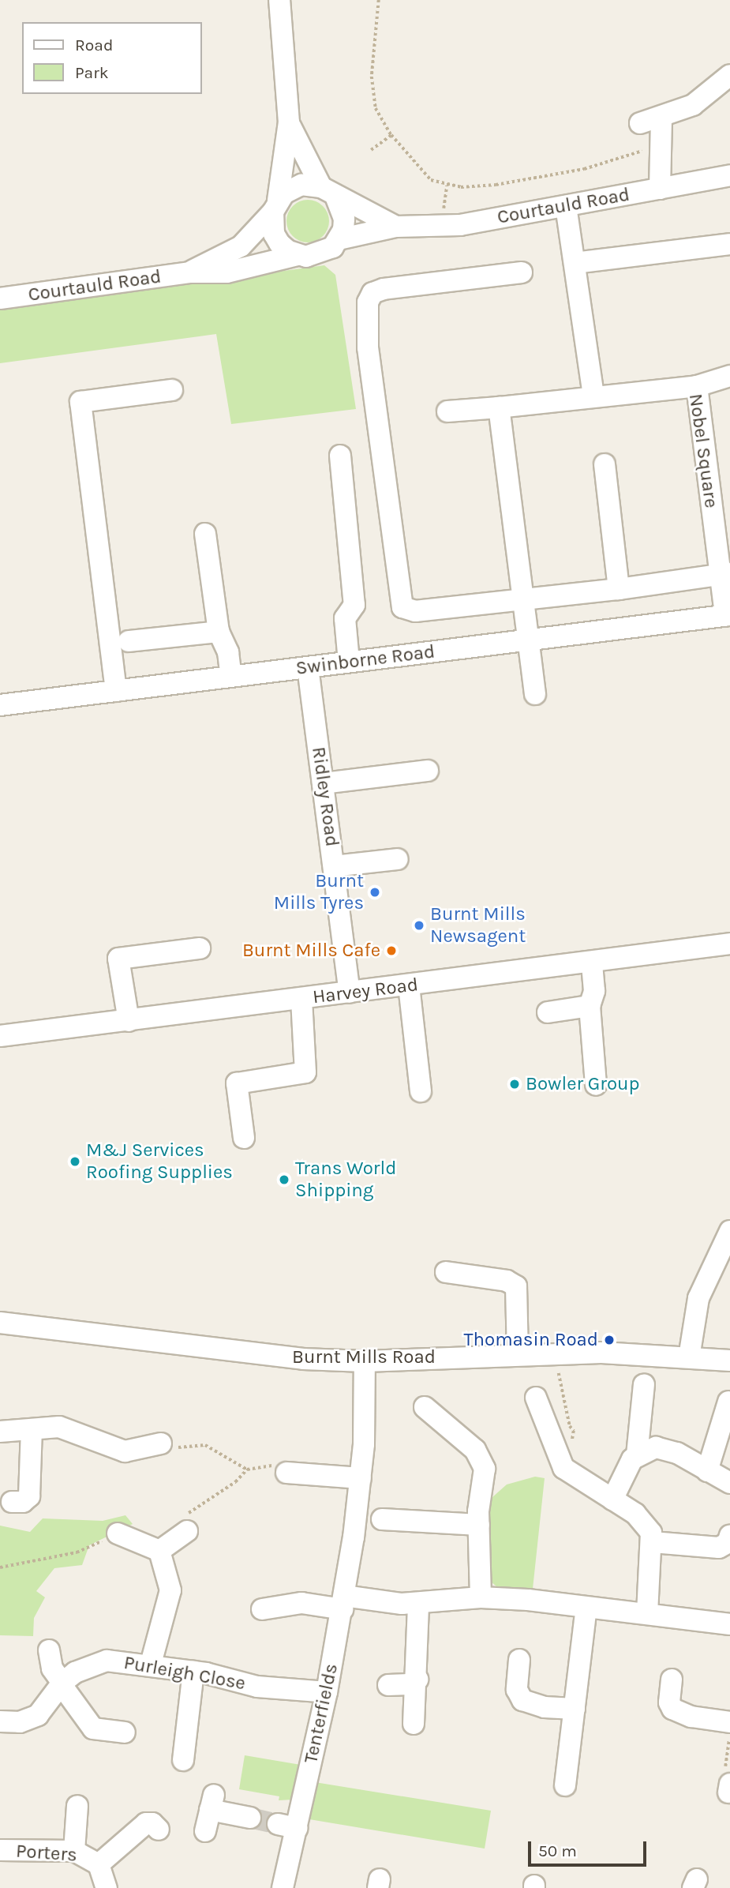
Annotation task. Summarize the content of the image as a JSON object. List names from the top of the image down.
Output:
{
  "streets": {
    "street": [
      "Courtauld Road",
      "Nobel Square",
      "Swinborne Road",
      "Ridley Road",
      "Harvey Road",
      "Burnt Mills Road",
      "Purleigh Close",
      "Tenterfields",
      "Porters"
    ]
  },
  "crossings": [
    ["Nobel Square", "Swinborne Road"],
    ["Swinborne Road", "Ridley Road"],
    ["Ridley Road", "Harvey Road"],
    ["Burnt Mills Road", "Tenterfields"],
    ["Purleigh Close", "Tenterfields"]
  ],
  "places": [
    "Burnt Mills Tyres",
    "Burnt Mills Newsagent",
    "Burnt Mills Cafe",
    "Bowler Group",
    "M&J Services Roofing Supplies",
    "Trans World Shipping",
    "Thomasin Road"
  ],
  "legend": ["Road", "Park"],
  "scale_bar": "50 m"
}
